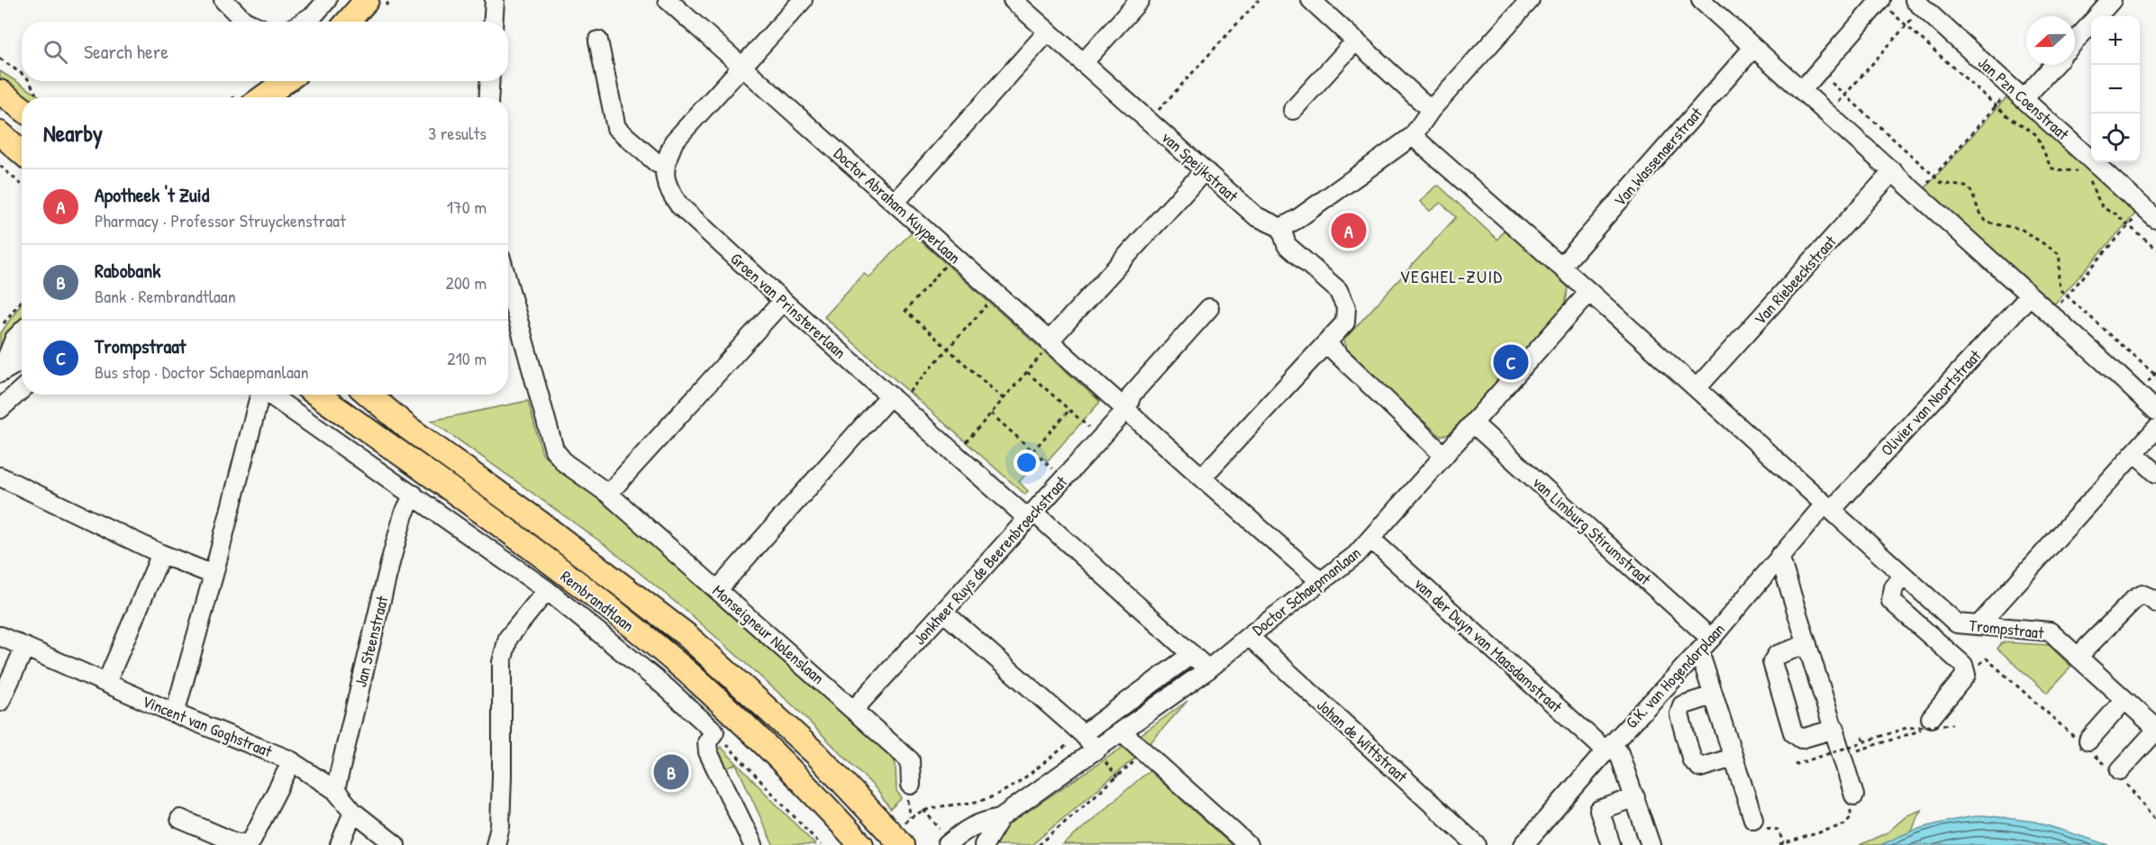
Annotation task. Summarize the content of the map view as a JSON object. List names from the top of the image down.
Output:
{
  "streets": {
    "main road": ["Rembrandtlaan"],
    "street": [
      "Jan Pzn Coenstraat",
      "Van Wassenaerstraat",
      "van Speijkstraat",
      "Doctor Abraham Kuyperlaan",
      "Van Riebeeckstraat",
      "Groen van Prinstererlaan",
      "Olivier van Noortstraat",
      "van Limburg Stirumstraat",
      "Jonkheer Ruys de Beerenbroeckstraat",
      "Doctor Schaepmanlaan",
      "Trompstraat",
      "Monseigneur Nolenslaan",
      "Jan Steenstraat",
      "van der Duyn van Maasdamstraat",
      "G.K. van Hogendorplaan",
      "Vincent van Goghstraat",
      "Johan de Wittstraat"
    ]
  },
  "crossings": [
    ["Van Wassenaerstraat", "Trompstraat"],
    ["Doctor Abraham Kuyperlaan", "Jonkheer Ruys de Beerenbroeckstraat"],
    ["Doctor Abraham Kuyperlaan", "Doctor Schaepmanlaan"],
    ["Van Riebeeckstraat", "Trompstraat"],
    ["Groen van Prinstererlaan", "Jonkheer Ruys de Beerenbroeckstraat"],
    ["Groen van Prinstererlaan", "Doctor Schaepmanlaan"],
    ["Olivier van Noortstraat", "Trompstraat"],
    ["Olivier van Noortstraat", "G.K. van Hogendorplaan"],
    ["van Limburg Stirumstraat", "Doctor Schaepmanlaan"],
    ["van Limburg Stirumstraat", "G.K. van Hogendorplaan"],
    ["Jonkheer Ruys de Beerenbroeckstraat", "Monseigneur Nolenslaan"],
    ["Doctor Schaepmanlaan", "Trompstraat"],
    ["Doctor Schaepmanlaan", "van der Duyn van Maasdamstraat"],
    ["Doctor Schaepmanlaan", "Johan de Wittstraat"],
    ["Rembrandtlaan", "Jan Steenstraat"],
    ["Trompstraat", "G.K. van Hogendorplaan"],
    ["Jan Steenstraat", "Vincent van Goghstraat"],
    ["van der Duyn van Maasdamstraat", "G.K. van Hogendorplaan"]
  ],
  "districts": ["VEGHEL-ZUID"],
  "north": "left",
  "page": {
    "map_buttons": ["+", "−"],
    "search": "Search here",
    "heading": ["Nearby", "3 results"],
    "list": [
      {
        "mark": "A",
        "name": "Apotheek 't Zuid",
        "note": "Pharmacy · Professor Struyckenstraat",
        "value": "170 m"
      },
      {
        "mark": "B",
        "name": "Rabobank",
        "note": "Bank · Rembrandtlaan",
        "value": "200 m"
      },
      {
        "mark": "C",
        "name": "Trompstraat",
        "note": "Bus stop · Doctor Schaepmanlaan",
        "value": "210 m"
      }
    ],
    "pins": ["A", "C", "B"]
  }
}
